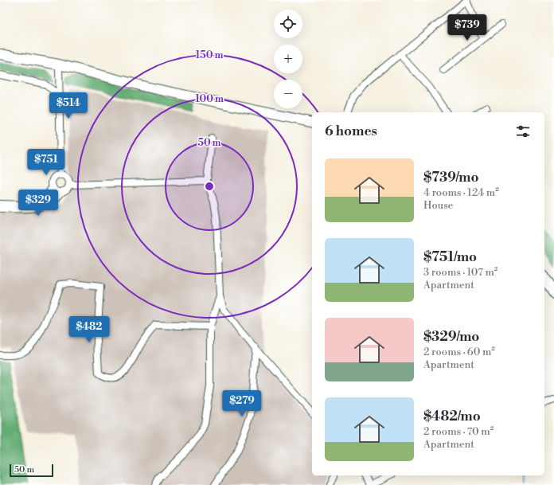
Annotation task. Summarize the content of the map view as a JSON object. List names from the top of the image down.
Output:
{
  "scale_bar": "50 m",
  "page": {
    "map_buttons": ["+", "−"],
    "price": [
      "$739",
      "$514",
      "$751",
      "$329",
      "$482",
      "$279"
    ],
    "heading": "6 homes",
    "list": [
      {
        "name": "$739/mo",
        "note": "4 rooms · 124 m² · House"
      },
      {
        "name": "$751/mo",
        "note": "3 rooms · 107 m² · Apartment"
      },
      {
        "name": "$329/mo",
        "note": "2 rooms · 60 m² · Apartment"
      },
      {
        "name": "$482/mo",
        "note": "2 rooms · 70 m² · Apartment"
      }
    ],
    "scale": "50 m"
  },
  "rings": ["150 m", "100 m", "50 m"]
}
